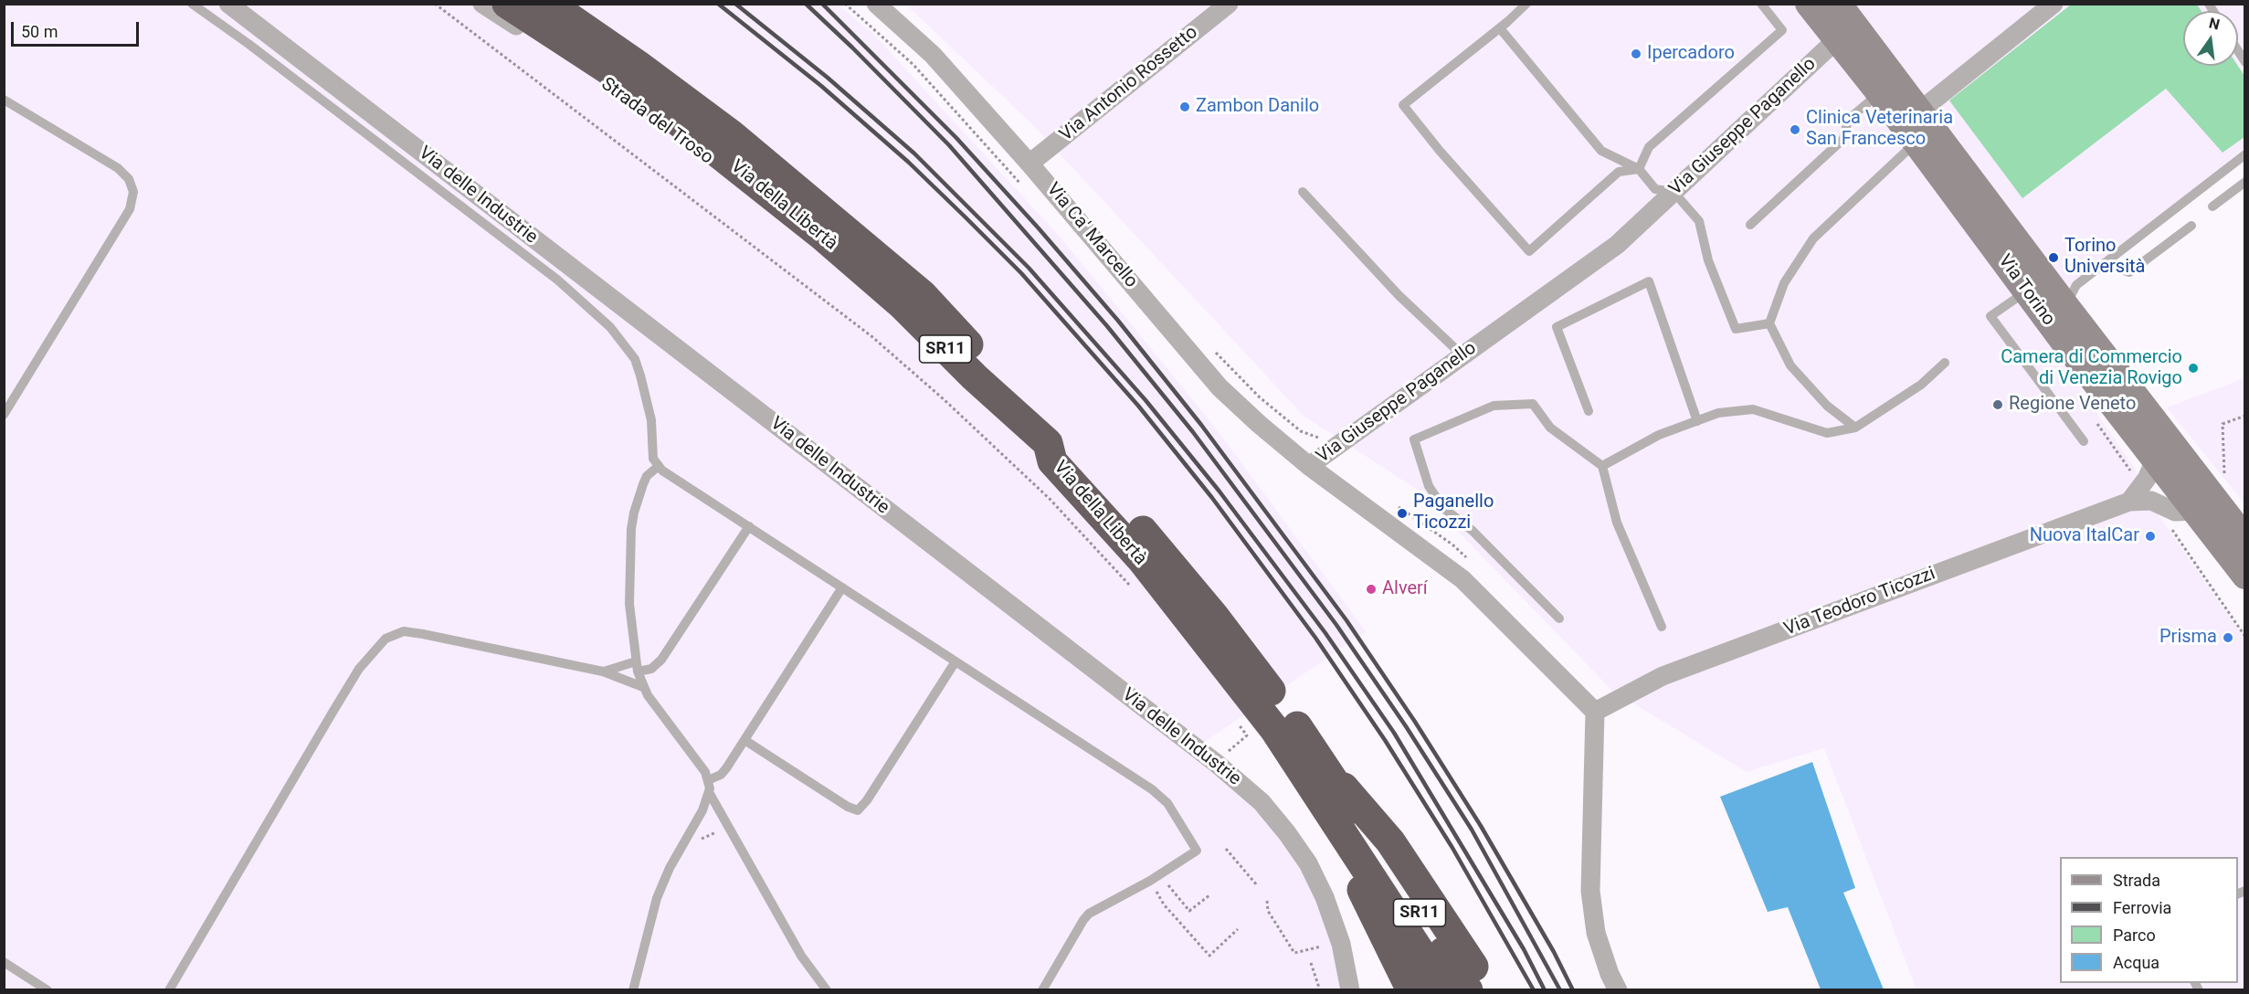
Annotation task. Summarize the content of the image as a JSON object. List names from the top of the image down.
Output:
{
  "streets": {
    "highway": ["Via della Libertà", "SR11"],
    "street": [
      "Via Antonio Rossetto",
      "Strada del Troso",
      "Via Giuseppe Paganello",
      "Via delle Industrie",
      "Via Ca' Marcello",
      "Via Torino",
      "Via Teodoro Ticozzi"
    ]
  },
  "crossings": [
    ["Via Antonio Rossetto", "Via Ca' Marcello"],
    ["Strada del Troso", "Via della Libertà"],
    ["Via Giuseppe Paganello", "Via Ca' Marcello"],
    ["Via Giuseppe Paganello", "Via Torino"],
    ["Via Giuseppe Paganello", "Via Teodoro Ticozzi"],
    ["Via Torino", "Via Teodoro Ticozzi"]
  ],
  "places": [
    "Ipercadoro",
    "Zambon Danilo",
    "Clinica Veterinaria San Francesco",
    "Torino Università",
    "Camera di Commercio di Venezia Rovigo",
    "Regione Veneto",
    "Paganello Ticozzi",
    "Nuova ItalCar",
    "Alverí",
    "Prisma"
  ],
  "legend": [
    "Strada",
    "Ferrovia",
    "Parco",
    "Acqua"
  ],
  "scale_bar": "50 m",
  "north": "top"
}
